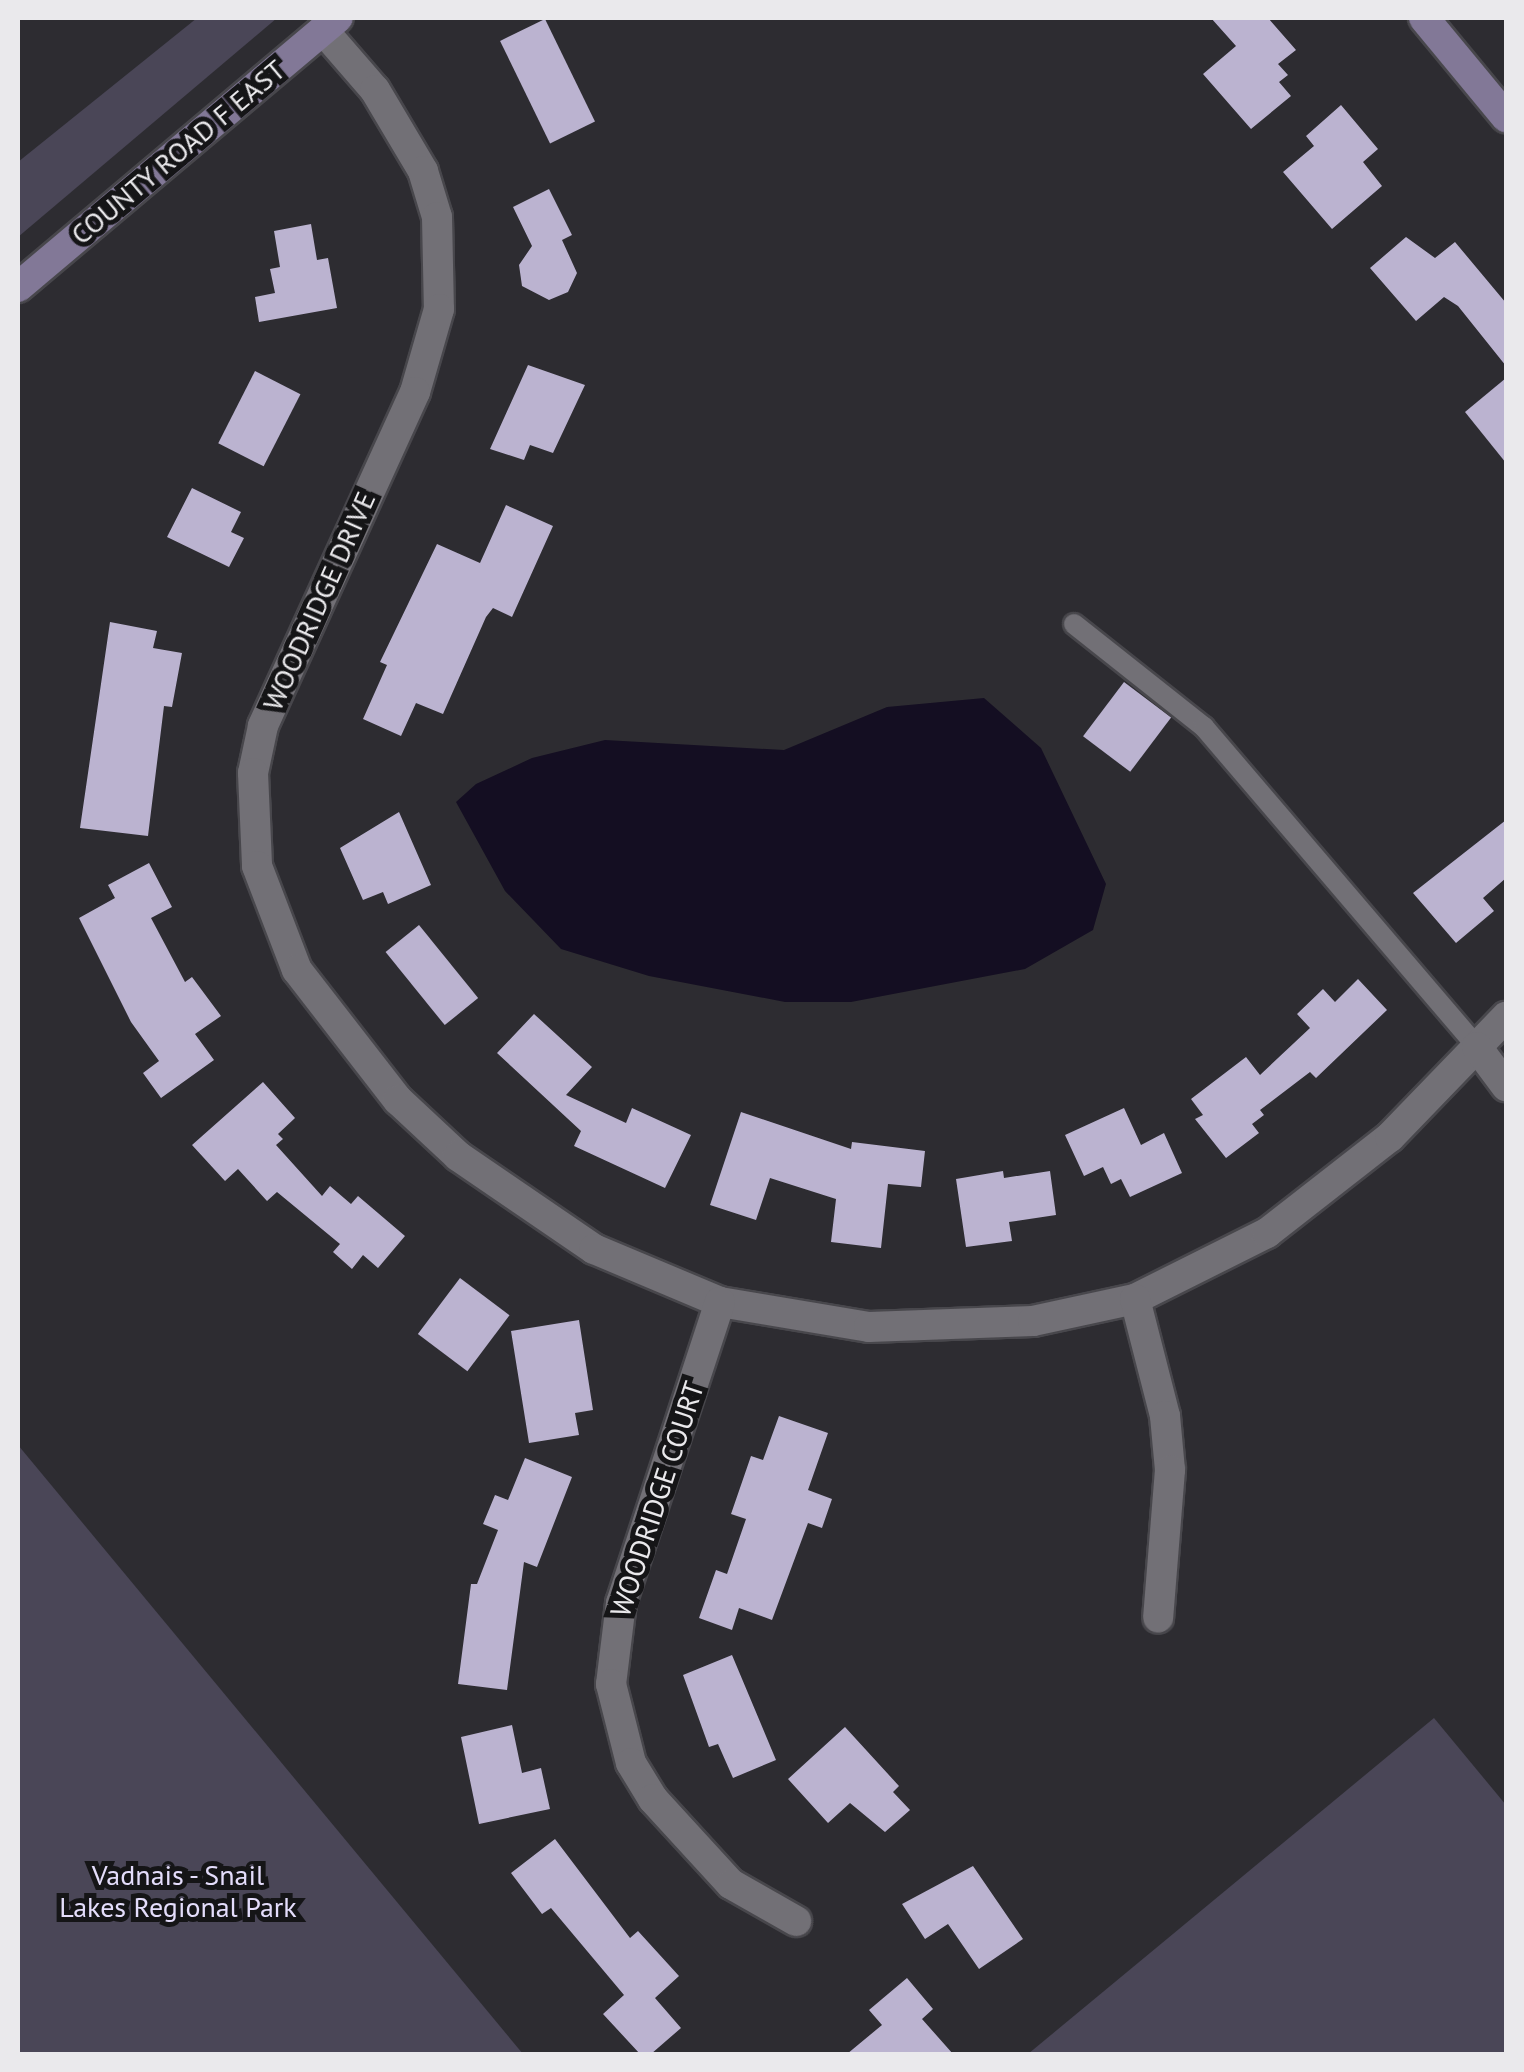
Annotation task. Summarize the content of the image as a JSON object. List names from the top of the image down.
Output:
{
  "streets": {
    "street": ["COUNTY ROAD F EAST", "WOODRIDGE DRIVE", "WOODRIDGE COURT"]
  },
  "crossings": [
    ["COUNTY ROAD F EAST", "WOODRIDGE DRIVE"],
    ["WOODRIDGE DRIVE", "WOODRIDGE COURT"]
  ],
  "parks": ["Vadnais - Snail Lakes Regional Park"]
}
